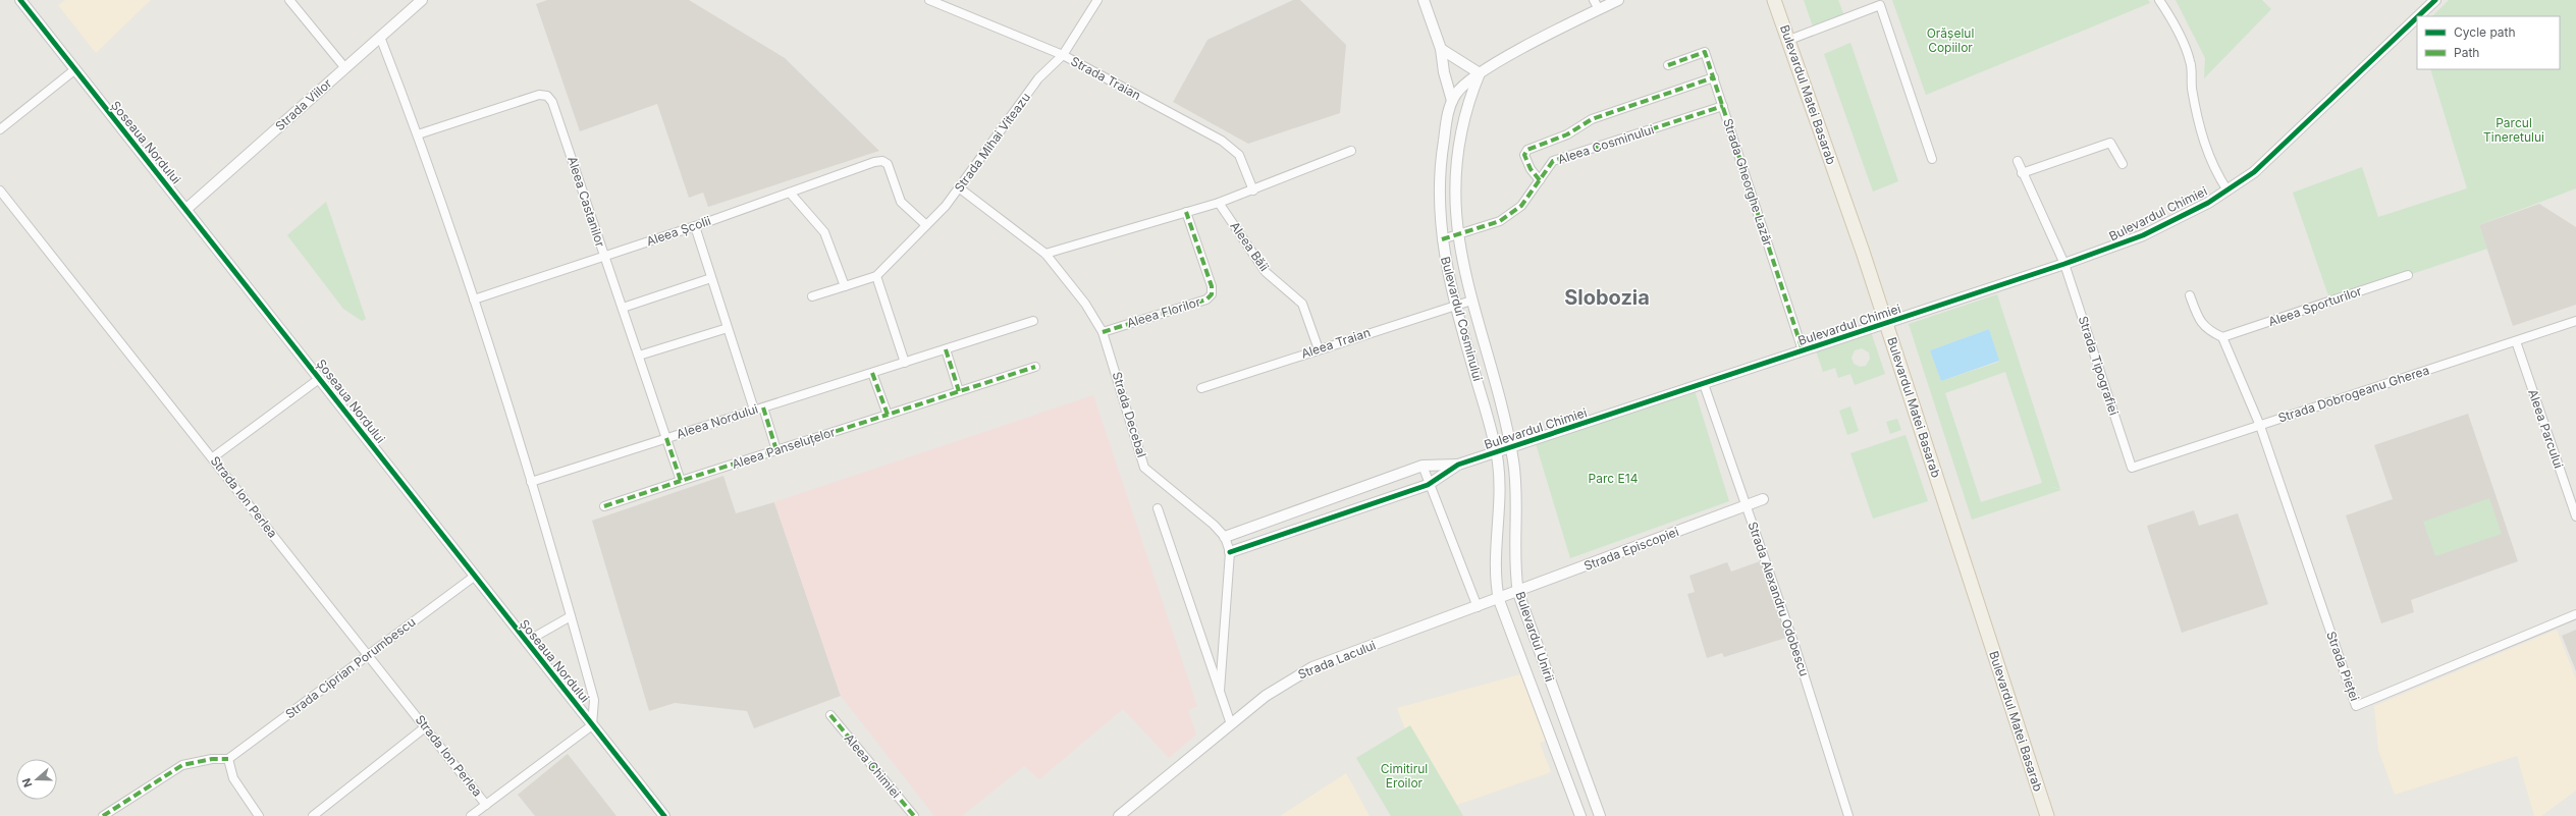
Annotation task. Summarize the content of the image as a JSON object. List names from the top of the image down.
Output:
{
  "streets": {
    "main road": ["Bulevardul Matei Basarab"],
    "street": [
      "Strada Traian",
      "Strada Viilor",
      "Șoseaua Nordului",
      "Strada Mihai Viteazu",
      "Aleea Cosminului",
      "Strada Gheorghe Lazăr",
      "Aleea Castanilor",
      "Bulevardul Chimiei",
      "Aleea Școlii",
      "Aleea Băii",
      "Aleea Sporturilor",
      "Aleea Florilor",
      "Bulevardul Cosminului",
      "Aleea Traian",
      "Strada Tipografiei",
      "Strada Dobrogeanu Gherea",
      "Strada Decebal",
      "Aleea Nordului",
      "Aleea Parcului",
      "Aleea Panseluțelor",
      "Strada Ion Perlea",
      "Strada Episcopiei",
      "Strada Alexandru Odobescu",
      "Bulevardul Unirii",
      "Strada Lacului",
      "Strada Pieței",
      "Strada Ciprian Porumbescu",
      "Aleea Chimiei"
    ]
  },
  "crossings": [
    ["Strada Traian", "Strada Mihai Viteazu"],
    ["Bulevardul Matei Basarab", "Bulevardul Chimiei"],
    ["Strada Viilor", "Șoseaua Nordului"],
    ["Șoseaua Nordului", "Strada Ciprian Porumbescu"],
    ["Strada Mihai Viteazu", "Aleea Școlii"],
    ["Strada Mihai Viteazu", "Strada Decebal"],
    ["Aleea Cosminului", "Strada Gheorghe Lazăr"],
    ["Aleea Cosminului", "Bulevardul Cosminului"],
    ["Strada Gheorghe Lazăr", "Bulevardul Chimiei"],
    ["Aleea Castanilor", "Aleea Școlii"],
    ["Aleea Castanilor", "Aleea Nordului"],
    ["Bulevardul Chimiei", "Bulevardul Cosminului"],
    ["Bulevardul Chimiei", "Strada Tipografiei"],
    ["Bulevardul Chimiei", "Strada Decebal"],
    ["Bulevardul Chimiei", "Strada Alexandru Odobescu"],
    ["Bulevardul Chimiei", "Bulevardul Unirii"],
    ["Aleea Băii", "Aleea Traian"],
    ["Aleea Florilor", "Strada Decebal"],
    ["Bulevardul Cosminului", "Aleea Traian"],
    ["Bulevardul Cosminului", "Bulevardul Unirii"],
    ["Strada Tipografiei", "Strada Dobrogeanu Gherea"],
    ["Strada Dobrogeanu Gherea", "Aleea Parcului"],
    ["Strada Dobrogeanu Gherea", "Strada Pieței"],
    ["Strada Decebal", "Strada Lacului"],
    ["Strada Ion Perlea", "Strada Ciprian Porumbescu"],
    ["Strada Episcopiei", "Strada Alexandru Odobescu"],
    ["Strada Episcopiei", "Bulevardul Unirii"],
    ["Strada Episcopiei", "Strada Lacului"],
    ["Bulevardul Unirii", "Strada Lacului"]
  ],
  "districts": ["Slobozia"],
  "parks": [
    "Orășelul Copiilor",
    "Parcul Tineretului",
    "Parc E14",
    "Cimitirul Eroilor"
  ],
  "legend": ["Cycle path", "Path"],
  "north": "left"
}
